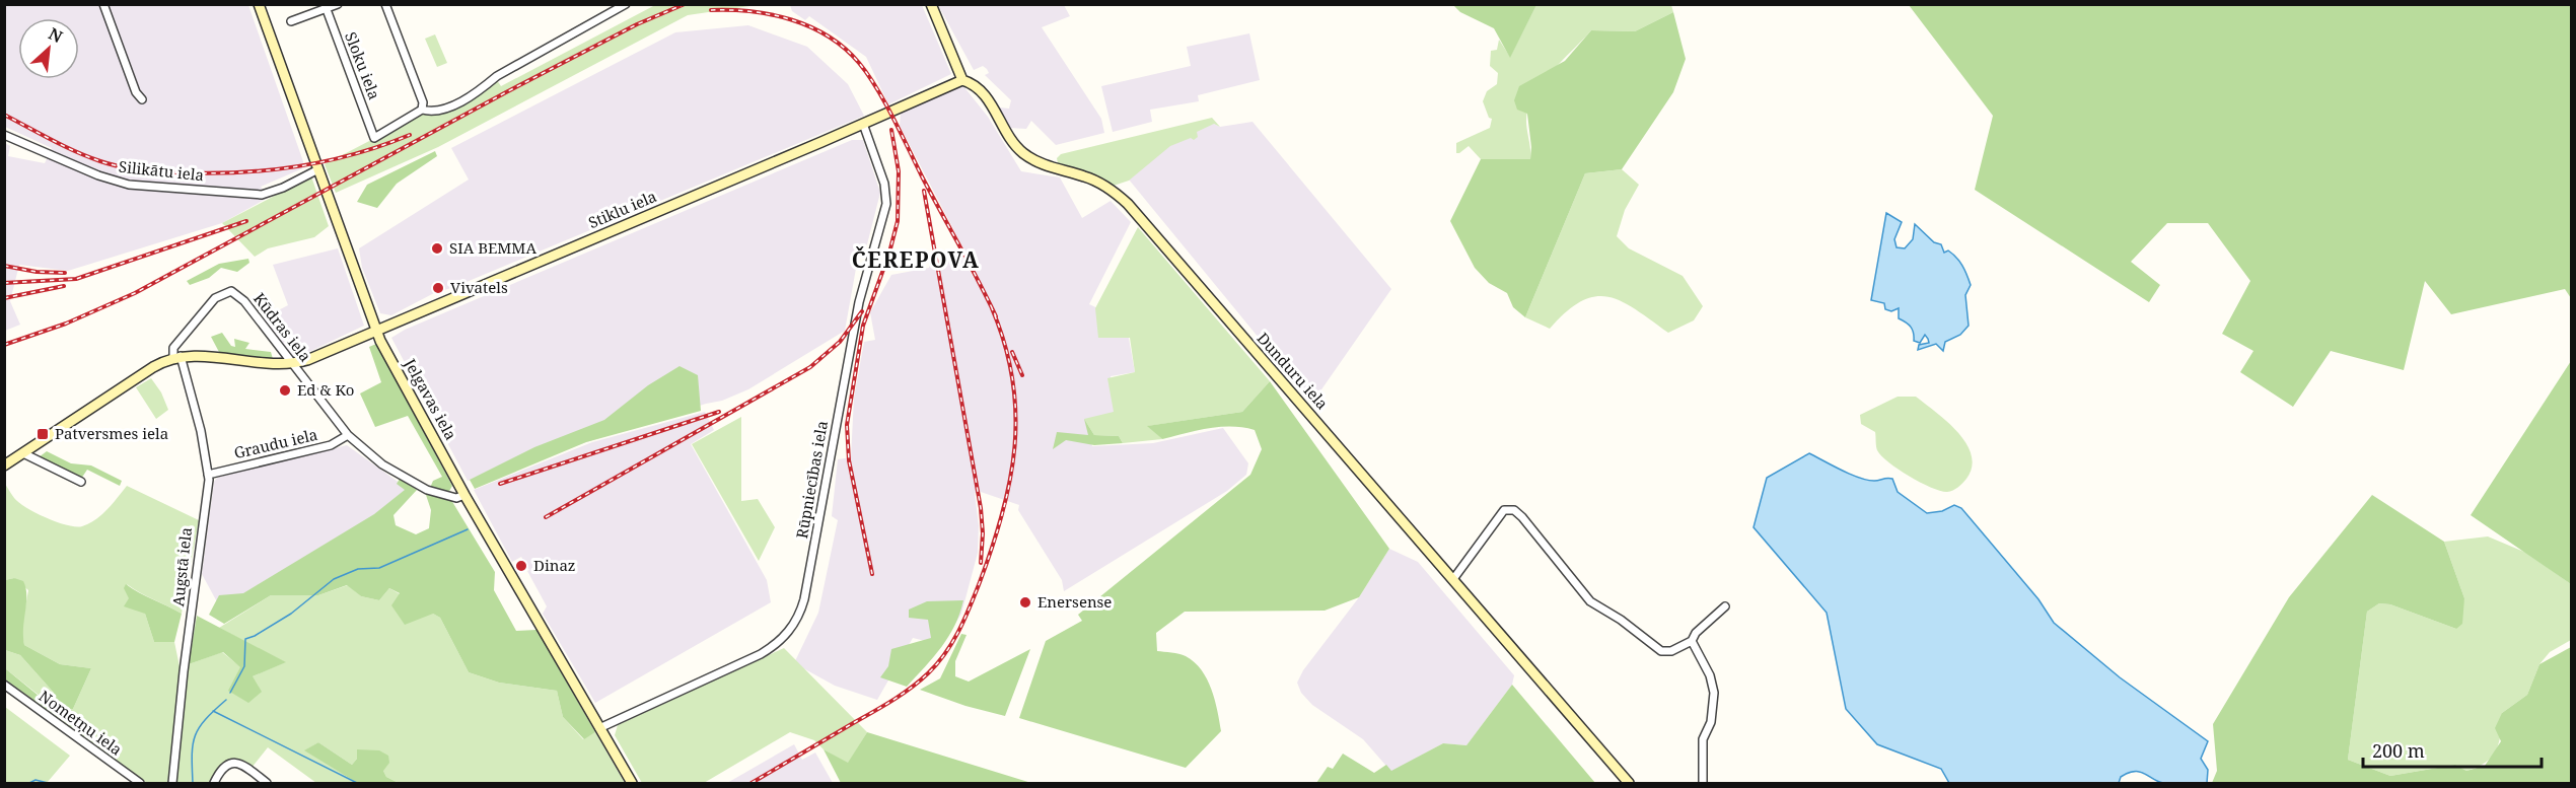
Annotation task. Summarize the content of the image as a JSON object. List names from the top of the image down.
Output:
{
  "streets": {
    "street": [
      "Sloku iela",
      "Silikātu iela",
      "Stiklu iela",
      "Kūdras iela",
      "Dunduru iela",
      "Jelgavas iela",
      "Graudu iela",
      "Rūpniecības iela",
      "Augstā iela",
      "Nometņu iela"
    ]
  },
  "crossings": [
    ["Silikātu iela", "Jelgavas iela"],
    ["Stiklu iela", "Kūdras iela"],
    ["Stiklu iela", "Dunduru iela"],
    ["Stiklu iela", "Jelgavas iela"],
    ["Stiklu iela", "Rūpniecības iela"],
    ["Kūdras iela", "Jelgavas iela"],
    ["Kūdras iela", "Graudu iela"],
    ["Kūdras iela", "Augstā iela"],
    ["Jelgavas iela", "Rūpniecības iela"],
    ["Graudu iela", "Augstā iela"]
  ],
  "districts": ["ČEREPOVA"],
  "places": {
    "other": [
      "SIA BEMMA",
      "Vivatels",
      "Ed & Ko",
      "Dinaz",
      "Enersense"
    ],
    "transit": ["Patversmes iela"]
  },
  "scale_bar": "200 m",
  "north": "top right"
}
